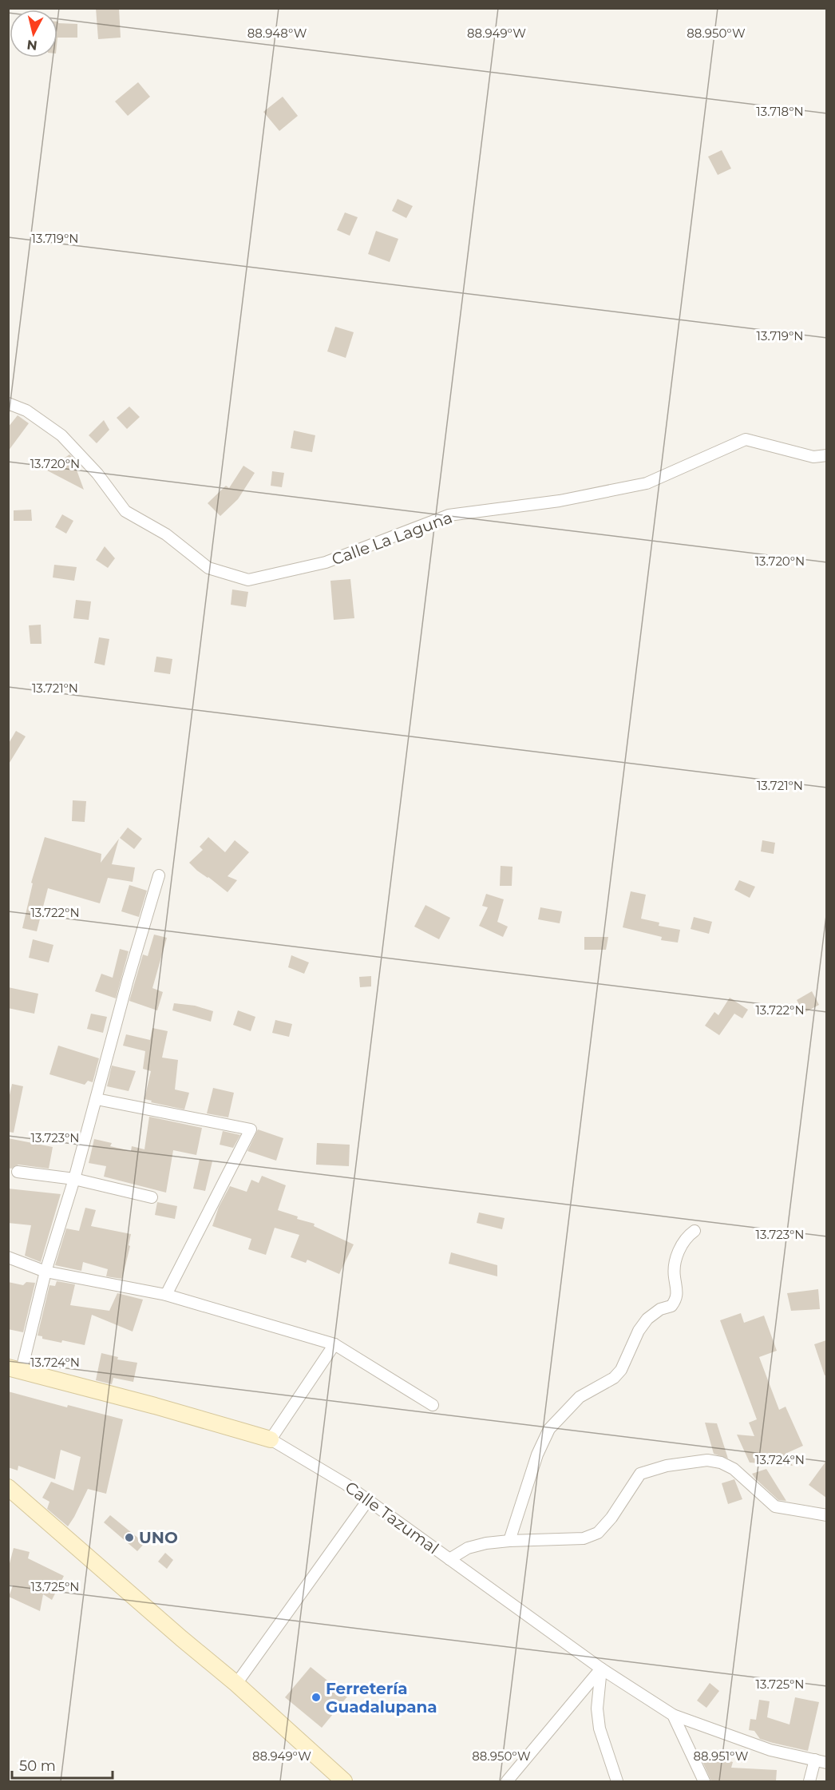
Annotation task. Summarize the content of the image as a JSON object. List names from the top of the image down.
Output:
{
  "streets": {
    "main road": ["Calle Tazumal"],
    "street": ["Calle La Laguna"]
  },
  "places": ["UNO", "Ferretería Guadalupana"],
  "scale_bar": "50 m",
  "north": "bottom",
  "coordinates": [
    "88.948°W",
    "88.949°W",
    "88.950°W",
    "13.718°N",
    "13.719°N",
    "13.720°N",
    "13.721°N",
    "13.722°N",
    "13.723°N",
    "13.724°N",
    "13.725°N",
    "88.951°W"
  ]
}
